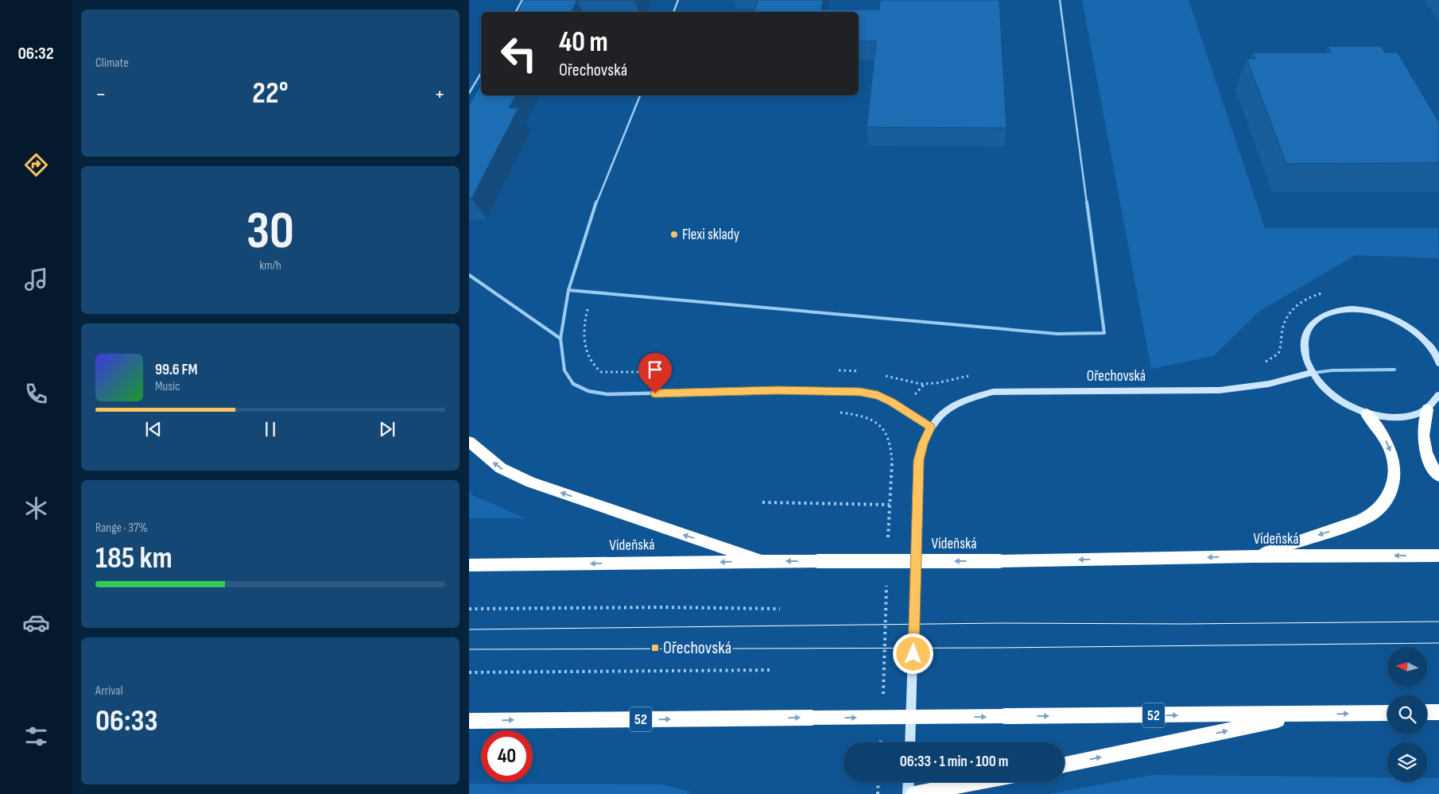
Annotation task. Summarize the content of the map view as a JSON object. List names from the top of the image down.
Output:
{
  "streets": {
    "highway": ["Vídeňská", "52"],
    "street": ["Ořechovská"]
  },
  "places": {
    "other": ["Flexi sklady"],
    "transit": ["Ořechovská"]
  },
  "north": "left",
  "page": {
    "tabs": "06:32",
    "tile": [
      "Climate",
      ["30", "km/h"],
      ["Range · 37%", "185 km"],
      ["Arrival", "06:33"]
    ],
    "turn": ["40 m", "Ořechovská"],
    "heat": ["−", "22°", "+"],
    "song": ["99.6 FM", "Music"],
    "limit": "40",
    "trip": "06:33 · 1 min · 100 m"
  }
}
